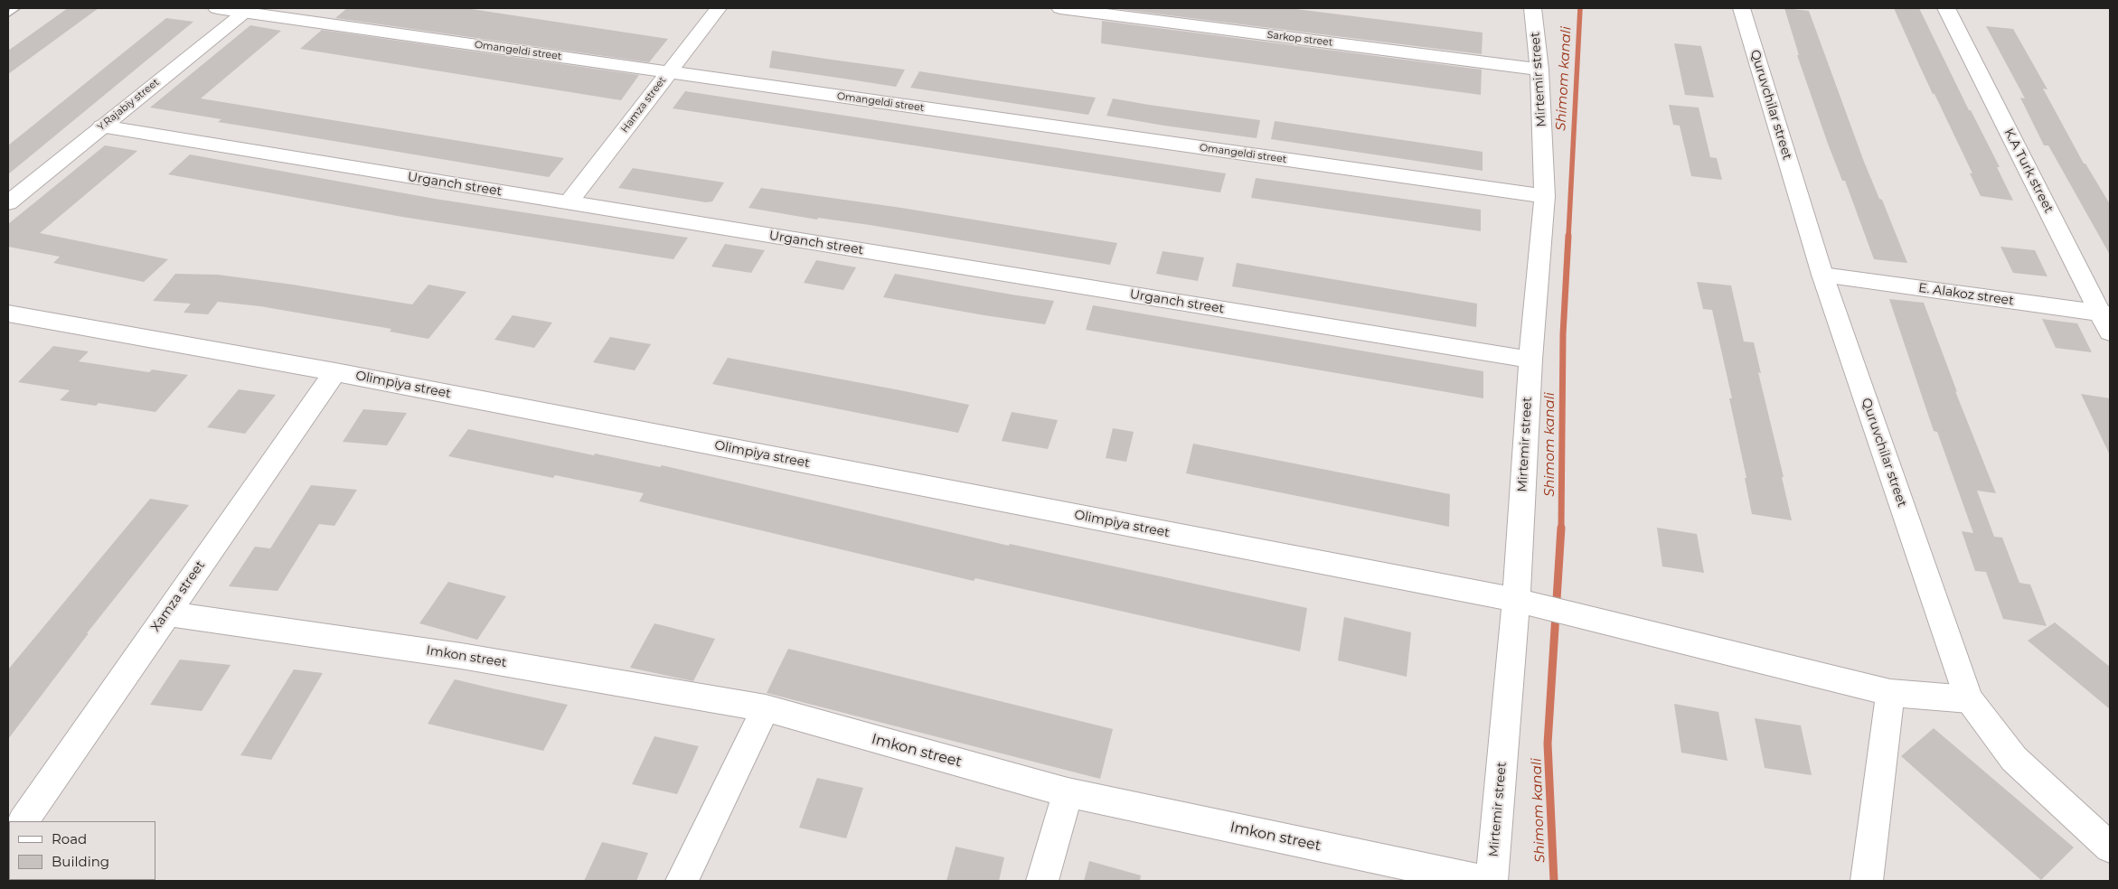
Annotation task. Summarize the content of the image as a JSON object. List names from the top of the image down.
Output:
{
  "streets": {
    "street": [
      "Sarkop street",
      "Omangeldi street",
      "Mirtemir street",
      "Y.Rajabiy street",
      "Hamza street",
      "Quruvchilar street",
      "K.A Turk street",
      "Urganch street",
      "E. Alakoz street",
      "Olimpiya street",
      "Xamza street",
      "Imkon street"
    ]
  },
  "crossings": [
    ["Sarkop street", "Mirtemir street"],
    ["Omangeldi street", "Mirtemir street"],
    ["Omangeldi street", "Y.Rajabiy street"],
    ["Omangeldi street", "Hamza street"],
    ["Mirtemir street", "Urganch street"],
    ["Mirtemir street", "Olimpiya street"],
    ["Y.Rajabiy street", "Urganch street"],
    ["Hamza street", "Urganch street"],
    ["Quruvchilar street", "E. Alakoz street"],
    ["Quruvchilar street", "Olimpiya street"],
    ["K.A Turk street", "E. Alakoz street"],
    ["Olimpiya street", "Xamza street"],
    ["Xamza street", "Imkon street"]
  ],
  "water": ["Shimom kanali"],
  "legend": ["Road", "Building"]
}
